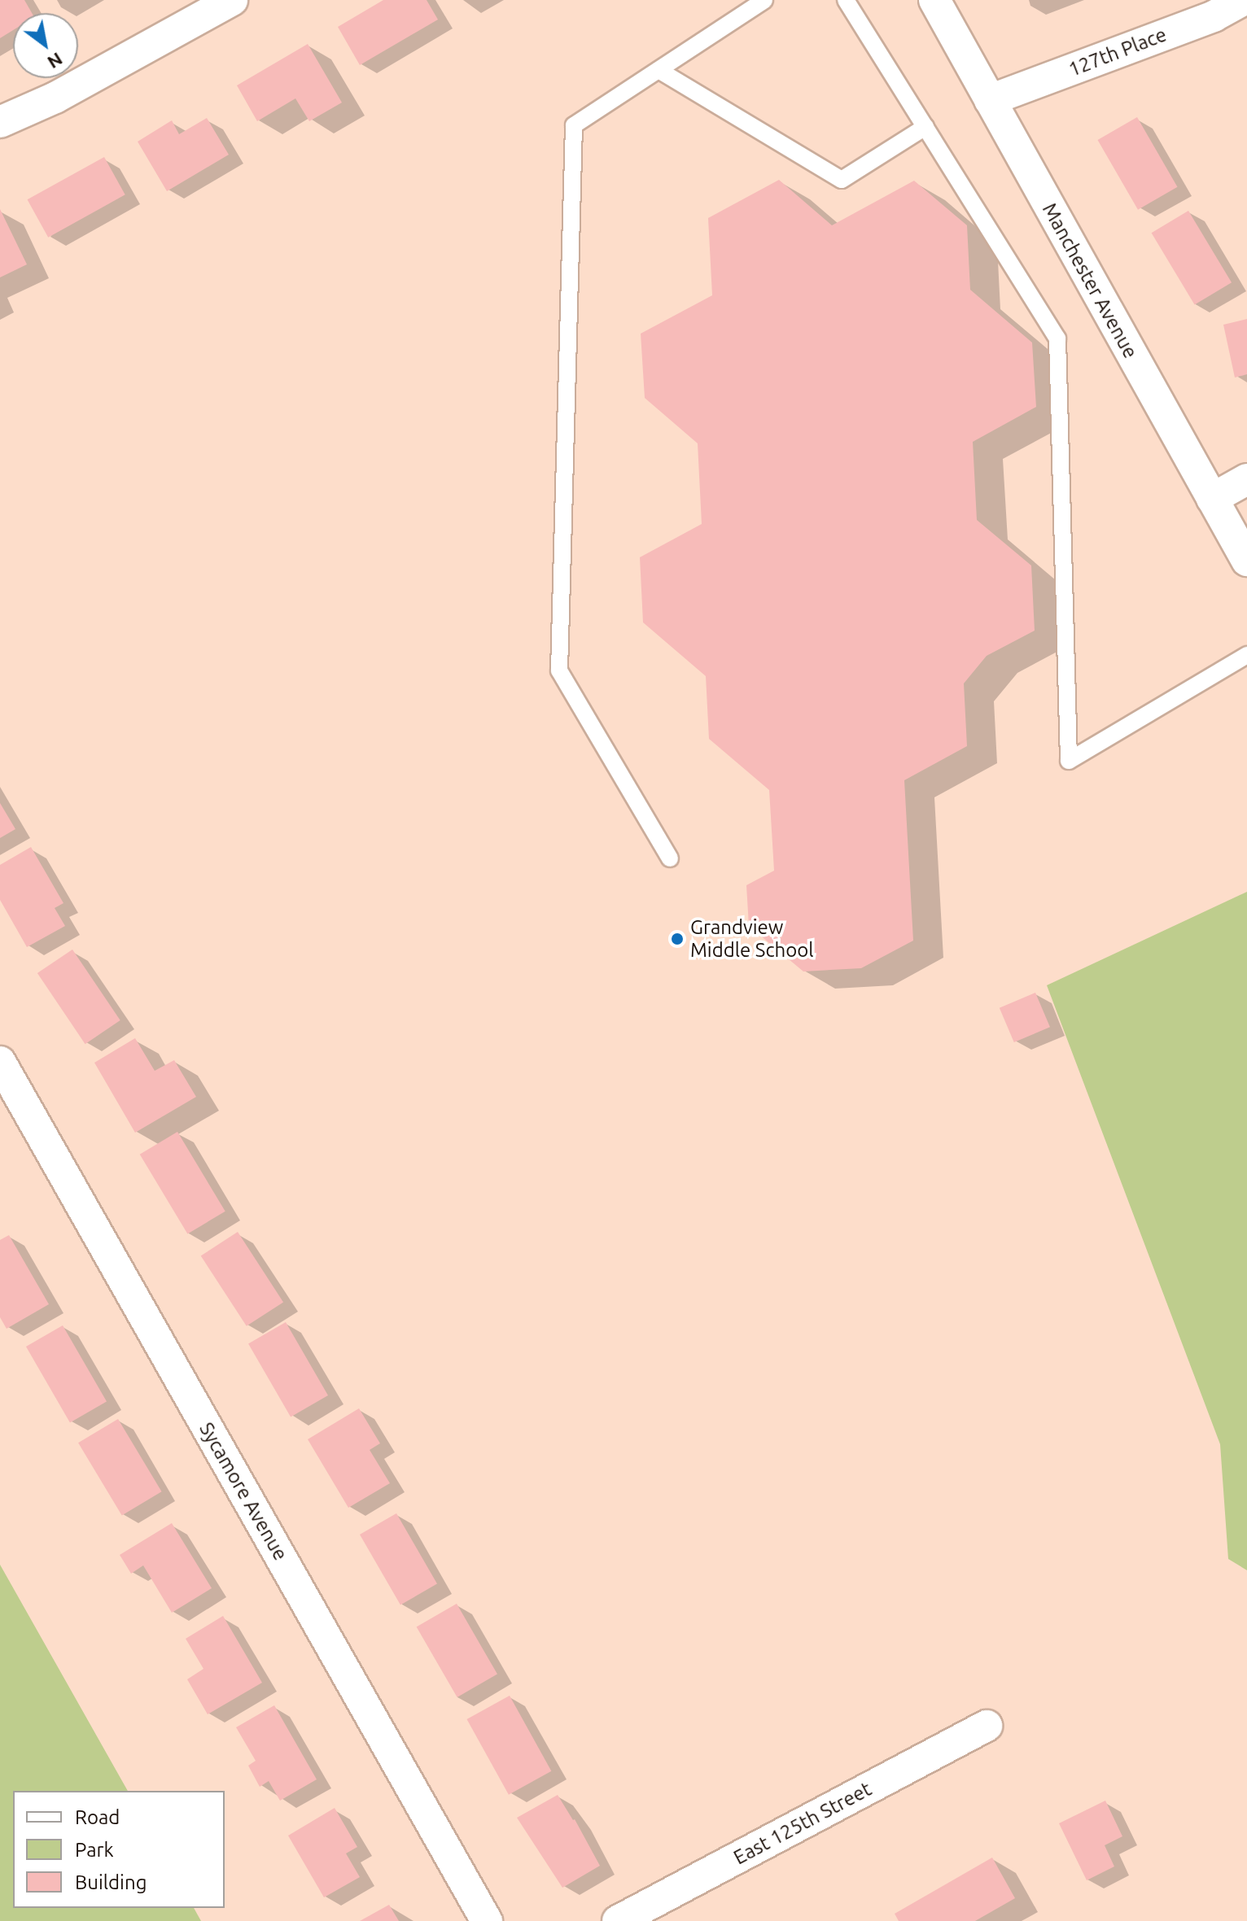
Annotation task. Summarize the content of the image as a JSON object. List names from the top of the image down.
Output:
{
  "streets": {
    "street": [
      "127th Place",
      "Manchester Avenue",
      "Sycamore Avenue",
      "East 125th Street"
    ]
  },
  "crossings": [
    ["127th Place", "Manchester Avenue"]
  ],
  "places": ["Grandview Middle School"],
  "legend": ["Road", "Park", "Building"],
  "north": "bottom right"
}
